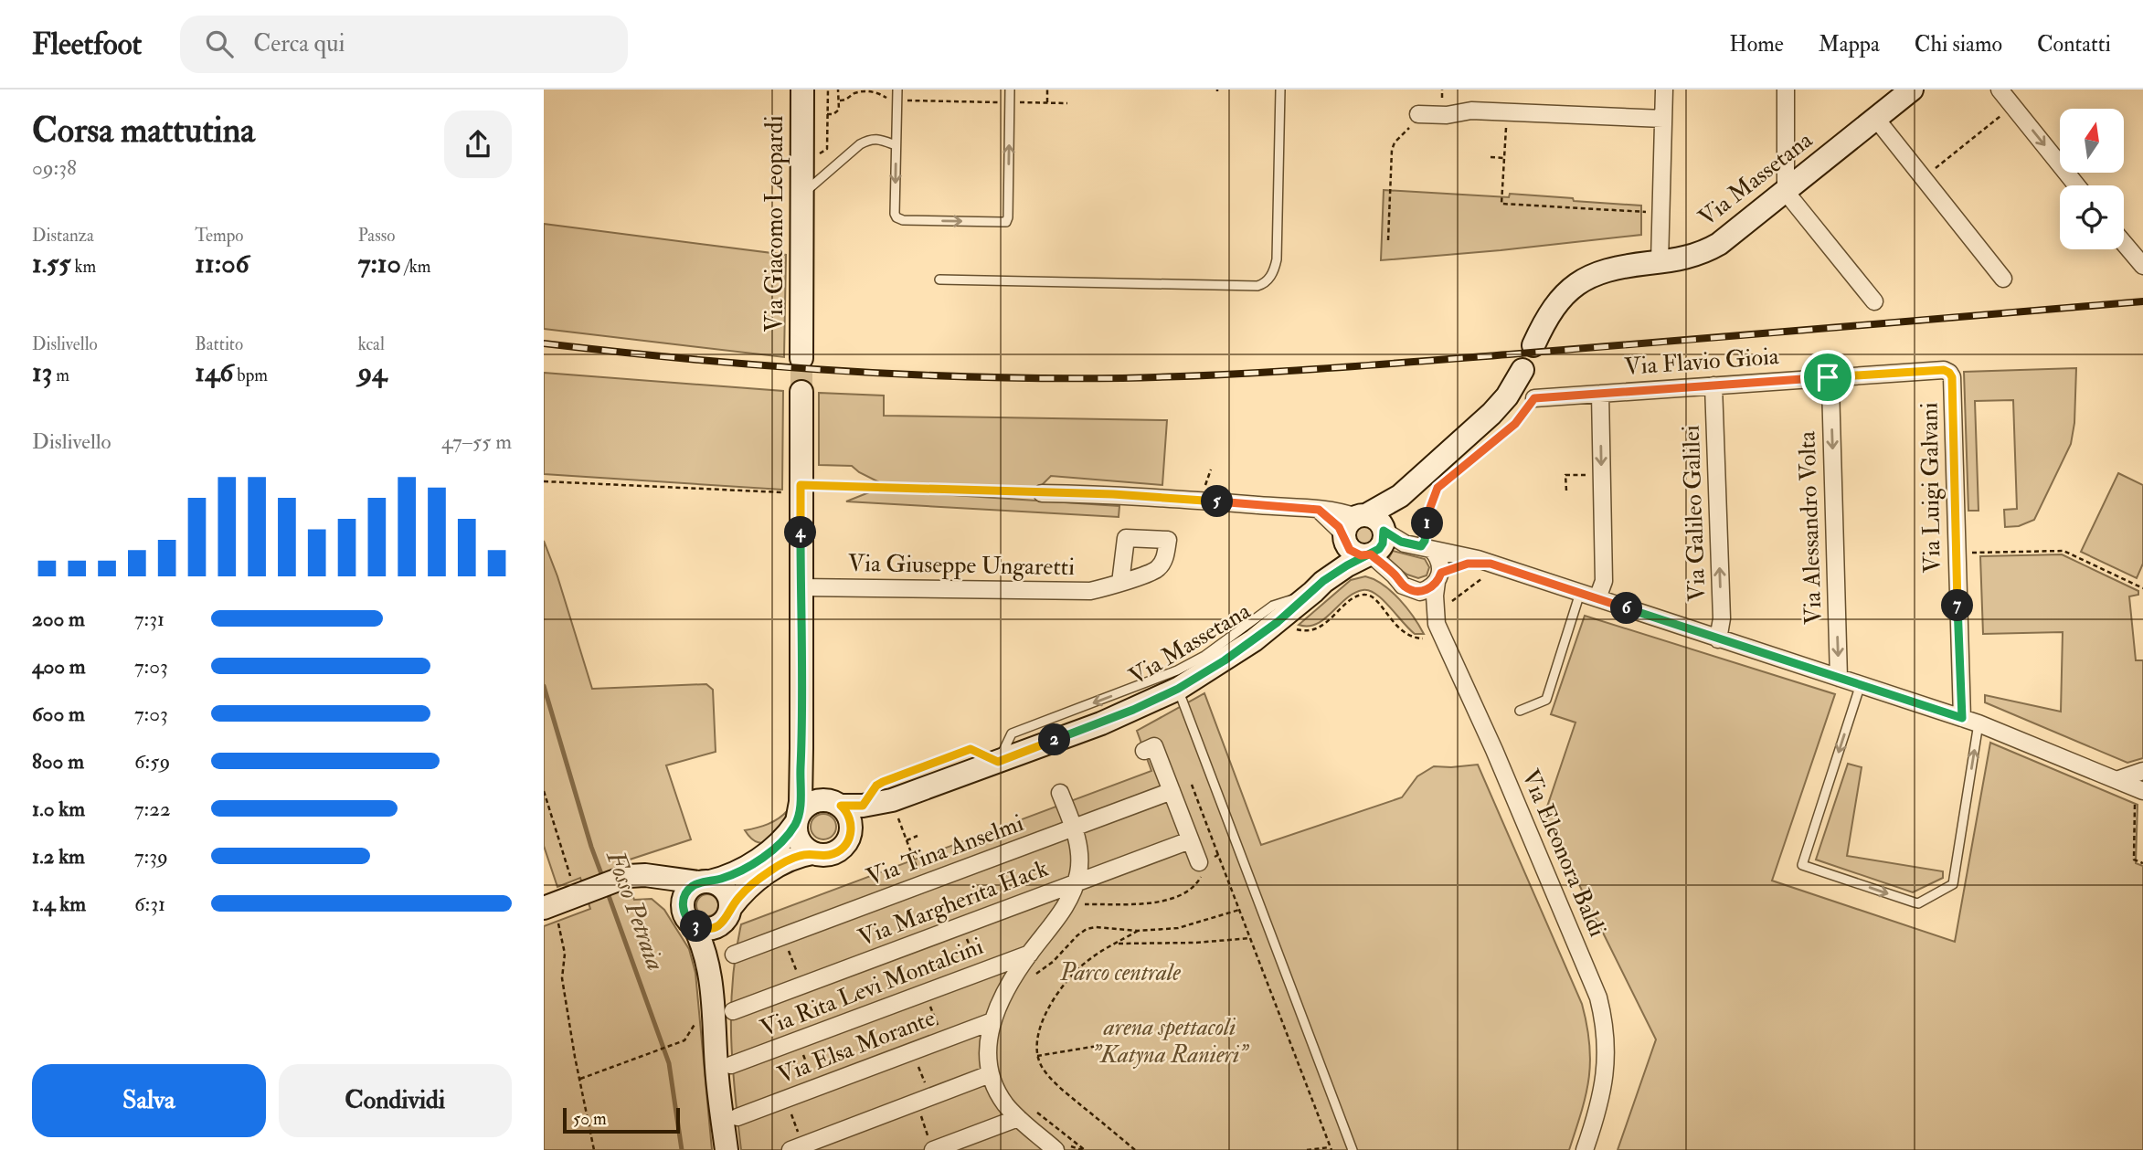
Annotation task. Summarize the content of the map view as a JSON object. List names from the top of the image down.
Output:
{
  "streets": {
    "main road": ["Via Massetana", "Via Giacomo Leopardi"],
    "street": [
      "Via Flavio Gioia",
      "Via Luigi Galvani",
      "Via Galileo Galilei",
      "Via Alessandro Volta",
      "Via Giuseppe Ungaretti",
      "Via Tina Anselmi",
      "Via Eleonora Baldi",
      "Via Margherita Hack",
      "Via Rita Levi Montalcini",
      "Via Elsa Morante"
    ]
  },
  "crossings": [
    ["Via Flavio Gioia", "Via Luigi Galvani"],
    ["Via Flavio Gioia", "Via Galileo Galilei"],
    ["Via Flavio Gioia", "Via Alessandro Volta"]
  ],
  "one_way": ["Via Alessandro Volta"],
  "water": ["Fosso Petraia"],
  "parks": ["Parco centrale", "arena spettacoli \"Katyna Ranieri\""],
  "scale_bar": "50 m",
  "north": "top",
  "page": {
    "header": "Fleetfoot",
    "search": "Cerca qui",
    "nav": [
      "Home",
      "Mappa",
      "Chi siamo",
      "Contatti"
    ],
    "heading": ["Corsa mattutina", "09:38"],
    "stats": [
      ["Distanza", "1.55 km"],
      ["Tempo", "11:06"],
      ["Passo", "7:10 /km"],
      ["Dislivello", "13 m"],
      ["Battito", "146 bpm"],
      ["kcal", "94"]
    ],
    "chart": ["Dislivello", "47–55 m"],
    "pins": [
      "5",
      "1",
      "4",
      "7",
      "6",
      "2",
      "3"
    ],
    "list": [
      {
        "name": "200 m",
        "note": "7:31"
      },
      {
        "name": "400 m",
        "note": "7:03"
      },
      {
        "name": "600 m",
        "note": "7:03"
      },
      {
        "name": "800 m",
        "note": "6:59"
      },
      {
        "name": "1.0 km",
        "note": "7:22"
      },
      {
        "name": "1.2 km",
        "note": "7:39"
      },
      {
        "name": "1.4 km",
        "note": "6:31"
      }
    ],
    "buttons": ["Salva", "Condividi"],
    "scale": "50 m"
  }
}
